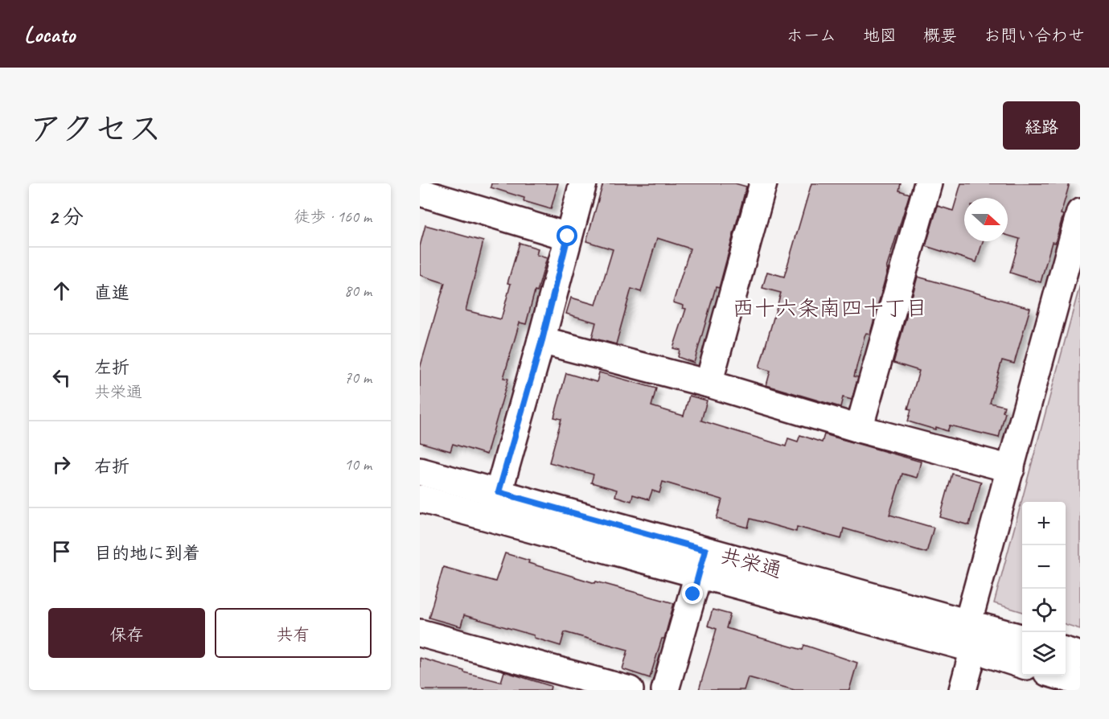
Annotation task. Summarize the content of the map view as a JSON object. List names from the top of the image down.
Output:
{
  "streets": {
    "street": ["共栄通"]
  },
  "districts": ["西十六条南四十丁目"],
  "north": "right",
  "page": {
    "header": "Locato",
    "nav": [
      "ホーム",
      "地図",
      "概要",
      "お問い合わせ"
    ],
    "title": "アクセス",
    "buttons": [
      "経路",
      ["保存", "共有"]
    ],
    "heading": ["2 分", "徒歩 · 160 m"],
    "list": [
      ["直進", "80 m"],
      ["左折", "共栄通", "70 m"],
      ["右折", "10 m"],
      "目的地に到着"
    ],
    "map_buttons": ["+", "−"]
  }
}
